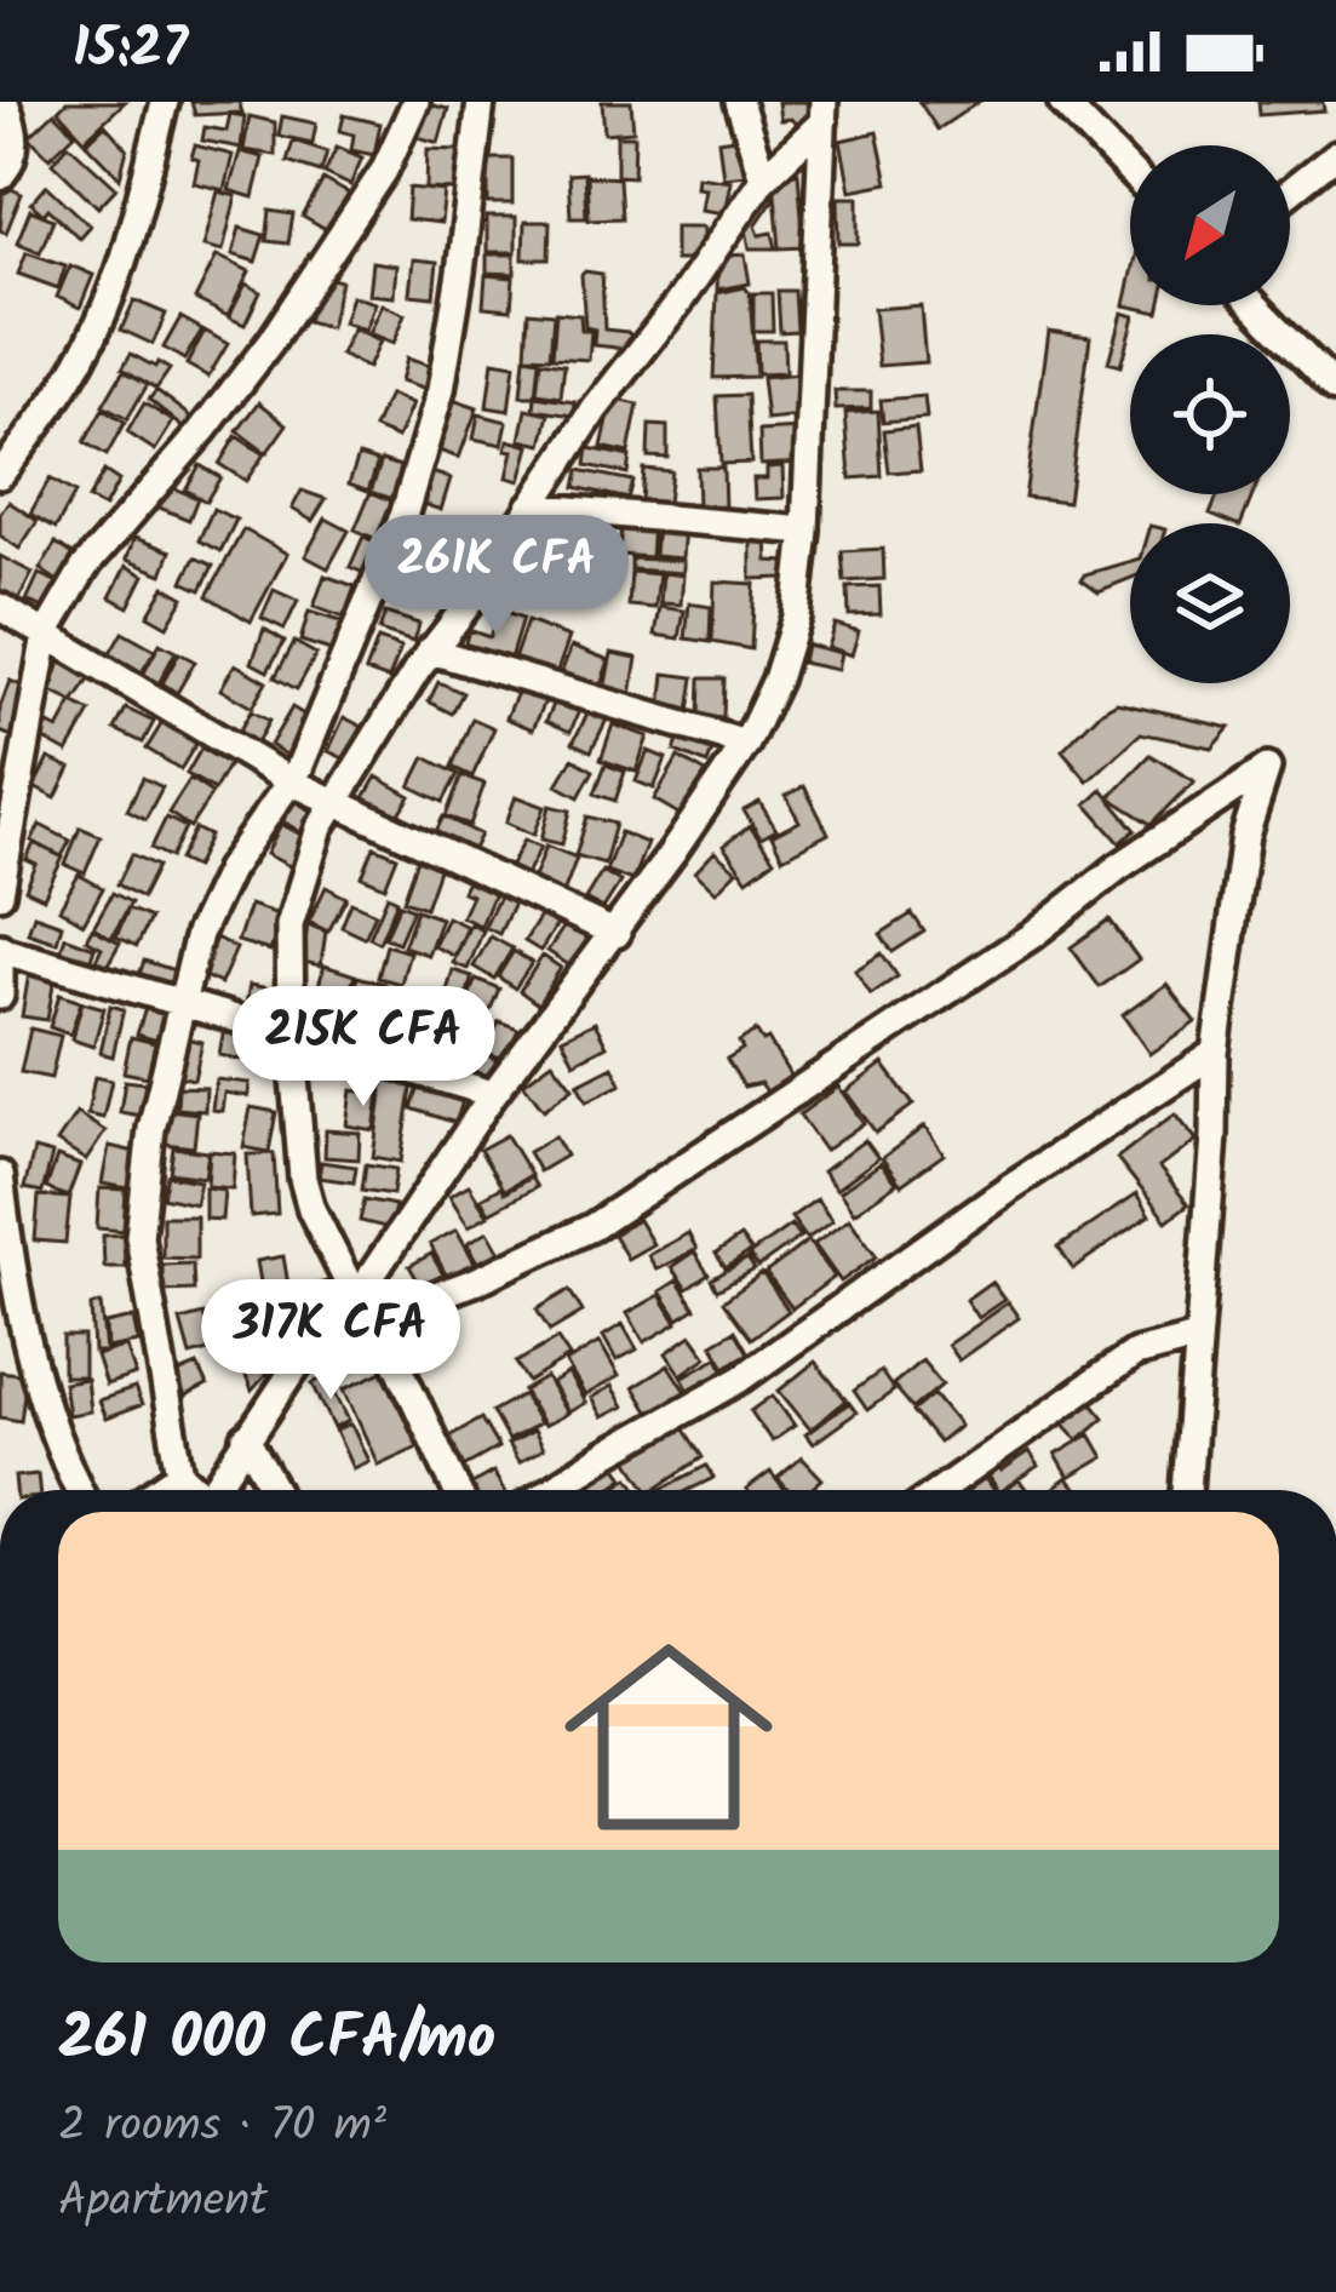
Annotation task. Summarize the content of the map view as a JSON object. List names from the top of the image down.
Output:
{
  "north": "bottom left",
  "page": {
    "status": "15:27",
    "price": ["261K CFA", "215K CFA", "317K CFA"],
    "list": [
      {
        "name": "261 000 CFA/mo",
        "note": "2 rooms · 70 m² · Apartment"
      }
    ]
  }
}
